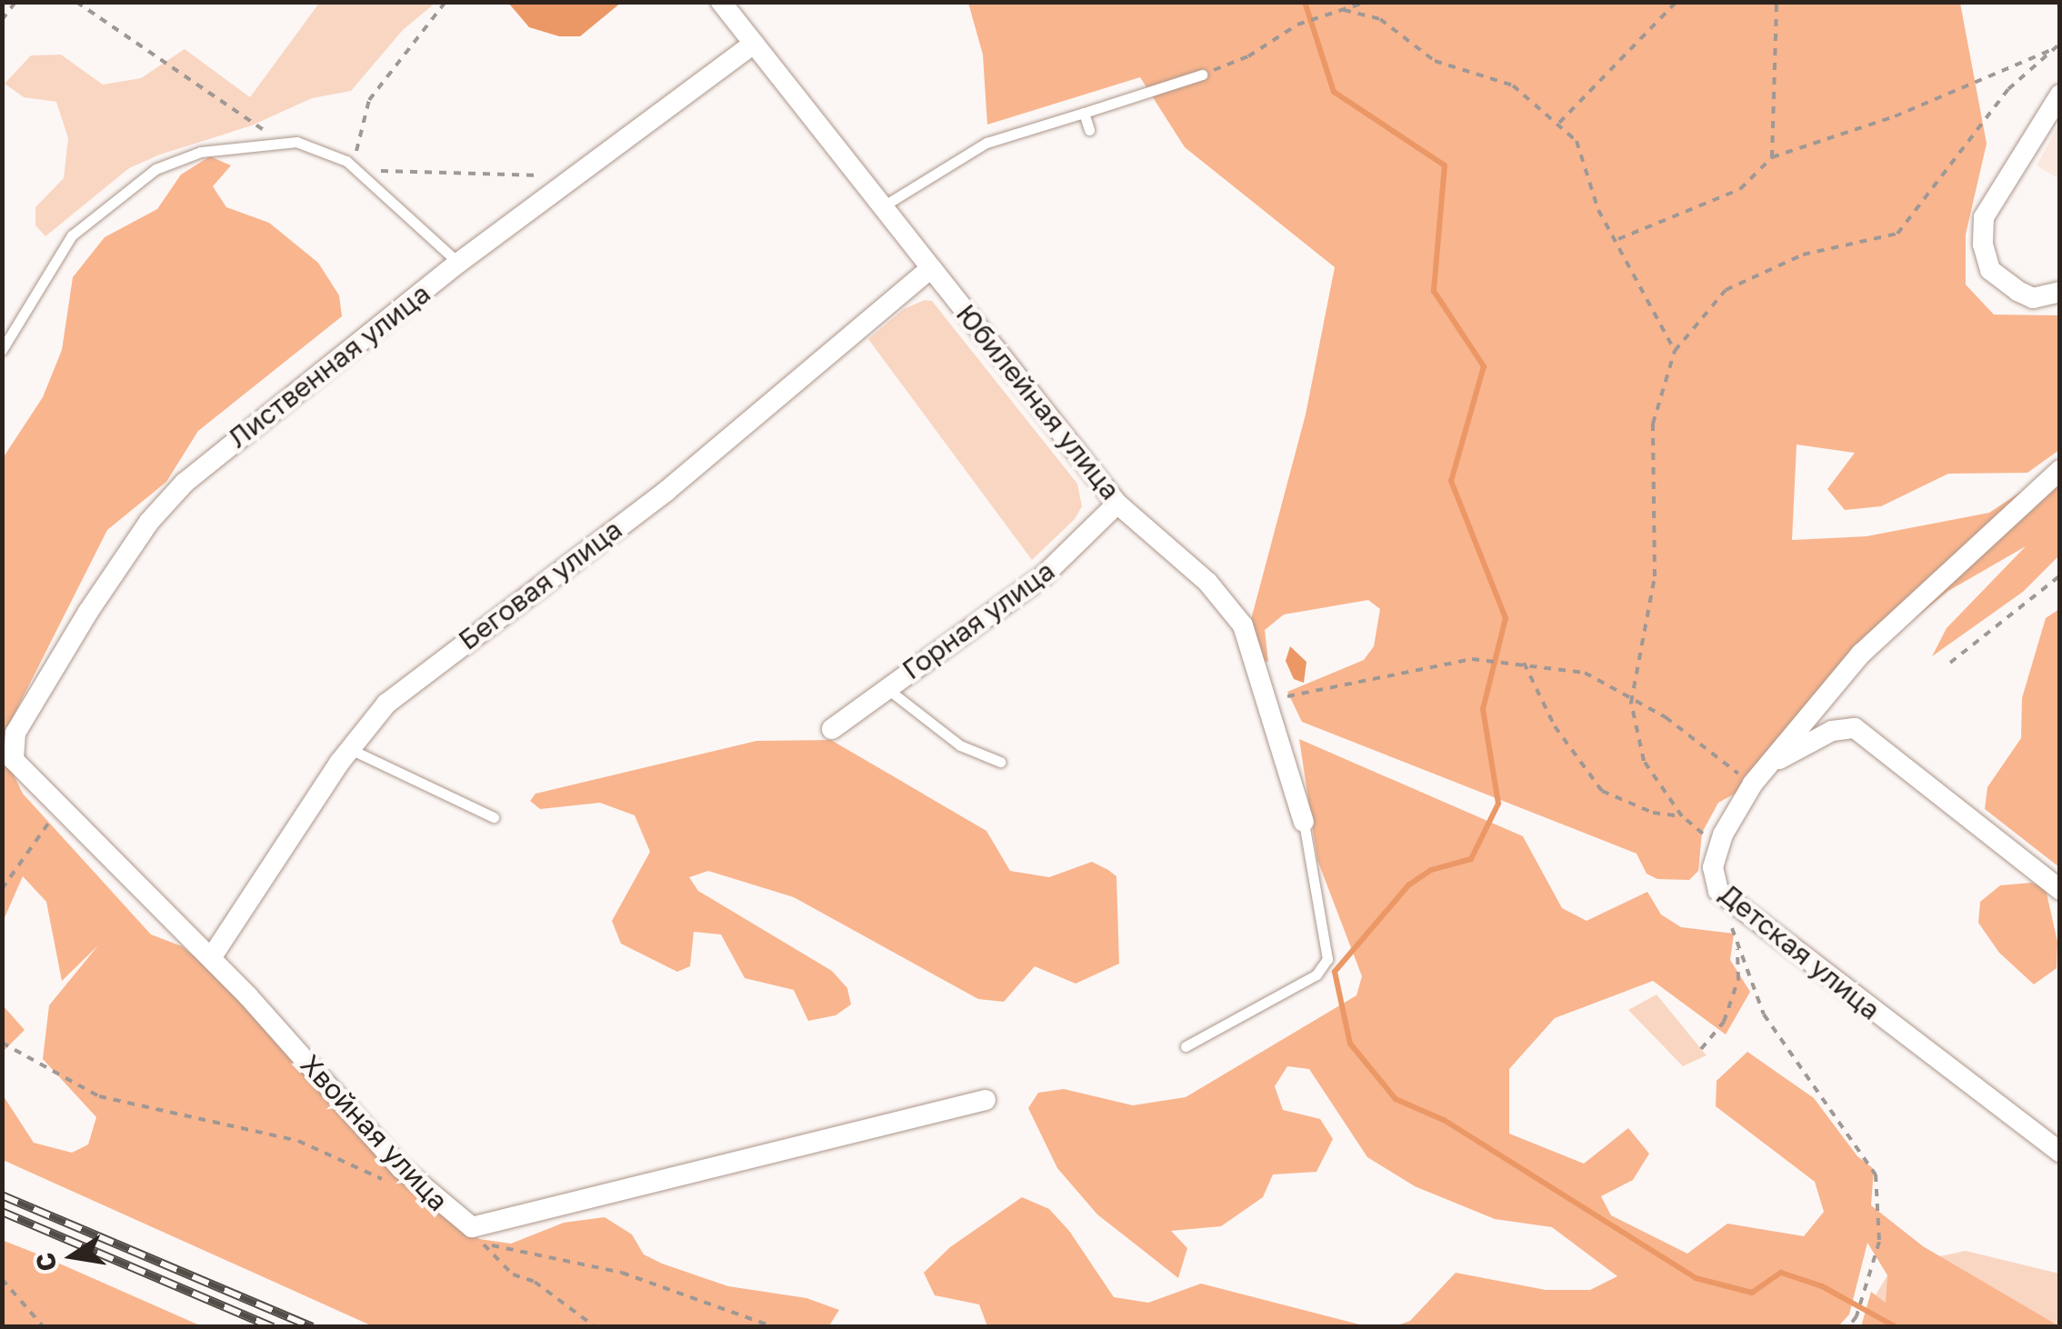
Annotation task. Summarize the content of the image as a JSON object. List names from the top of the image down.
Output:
{
  "streets": {
    "street": [
      "Лиственная улица",
      "Юбилейная улица",
      "Беговая улица",
      "Горная улица",
      "Детская улица",
      "Хвойная улица"
    ]
  },
  "crossings": [
    ["Лиственная улица", "Юбилейная улица"],
    ["Лиственная улица", "Хвойная улица"],
    ["Юбилейная улица", "Беговая улица"],
    ["Юбилейная улица", "Горная улица"],
    ["Беговая улица", "Хвойная улица"]
  ],
  "north": "left"
}
